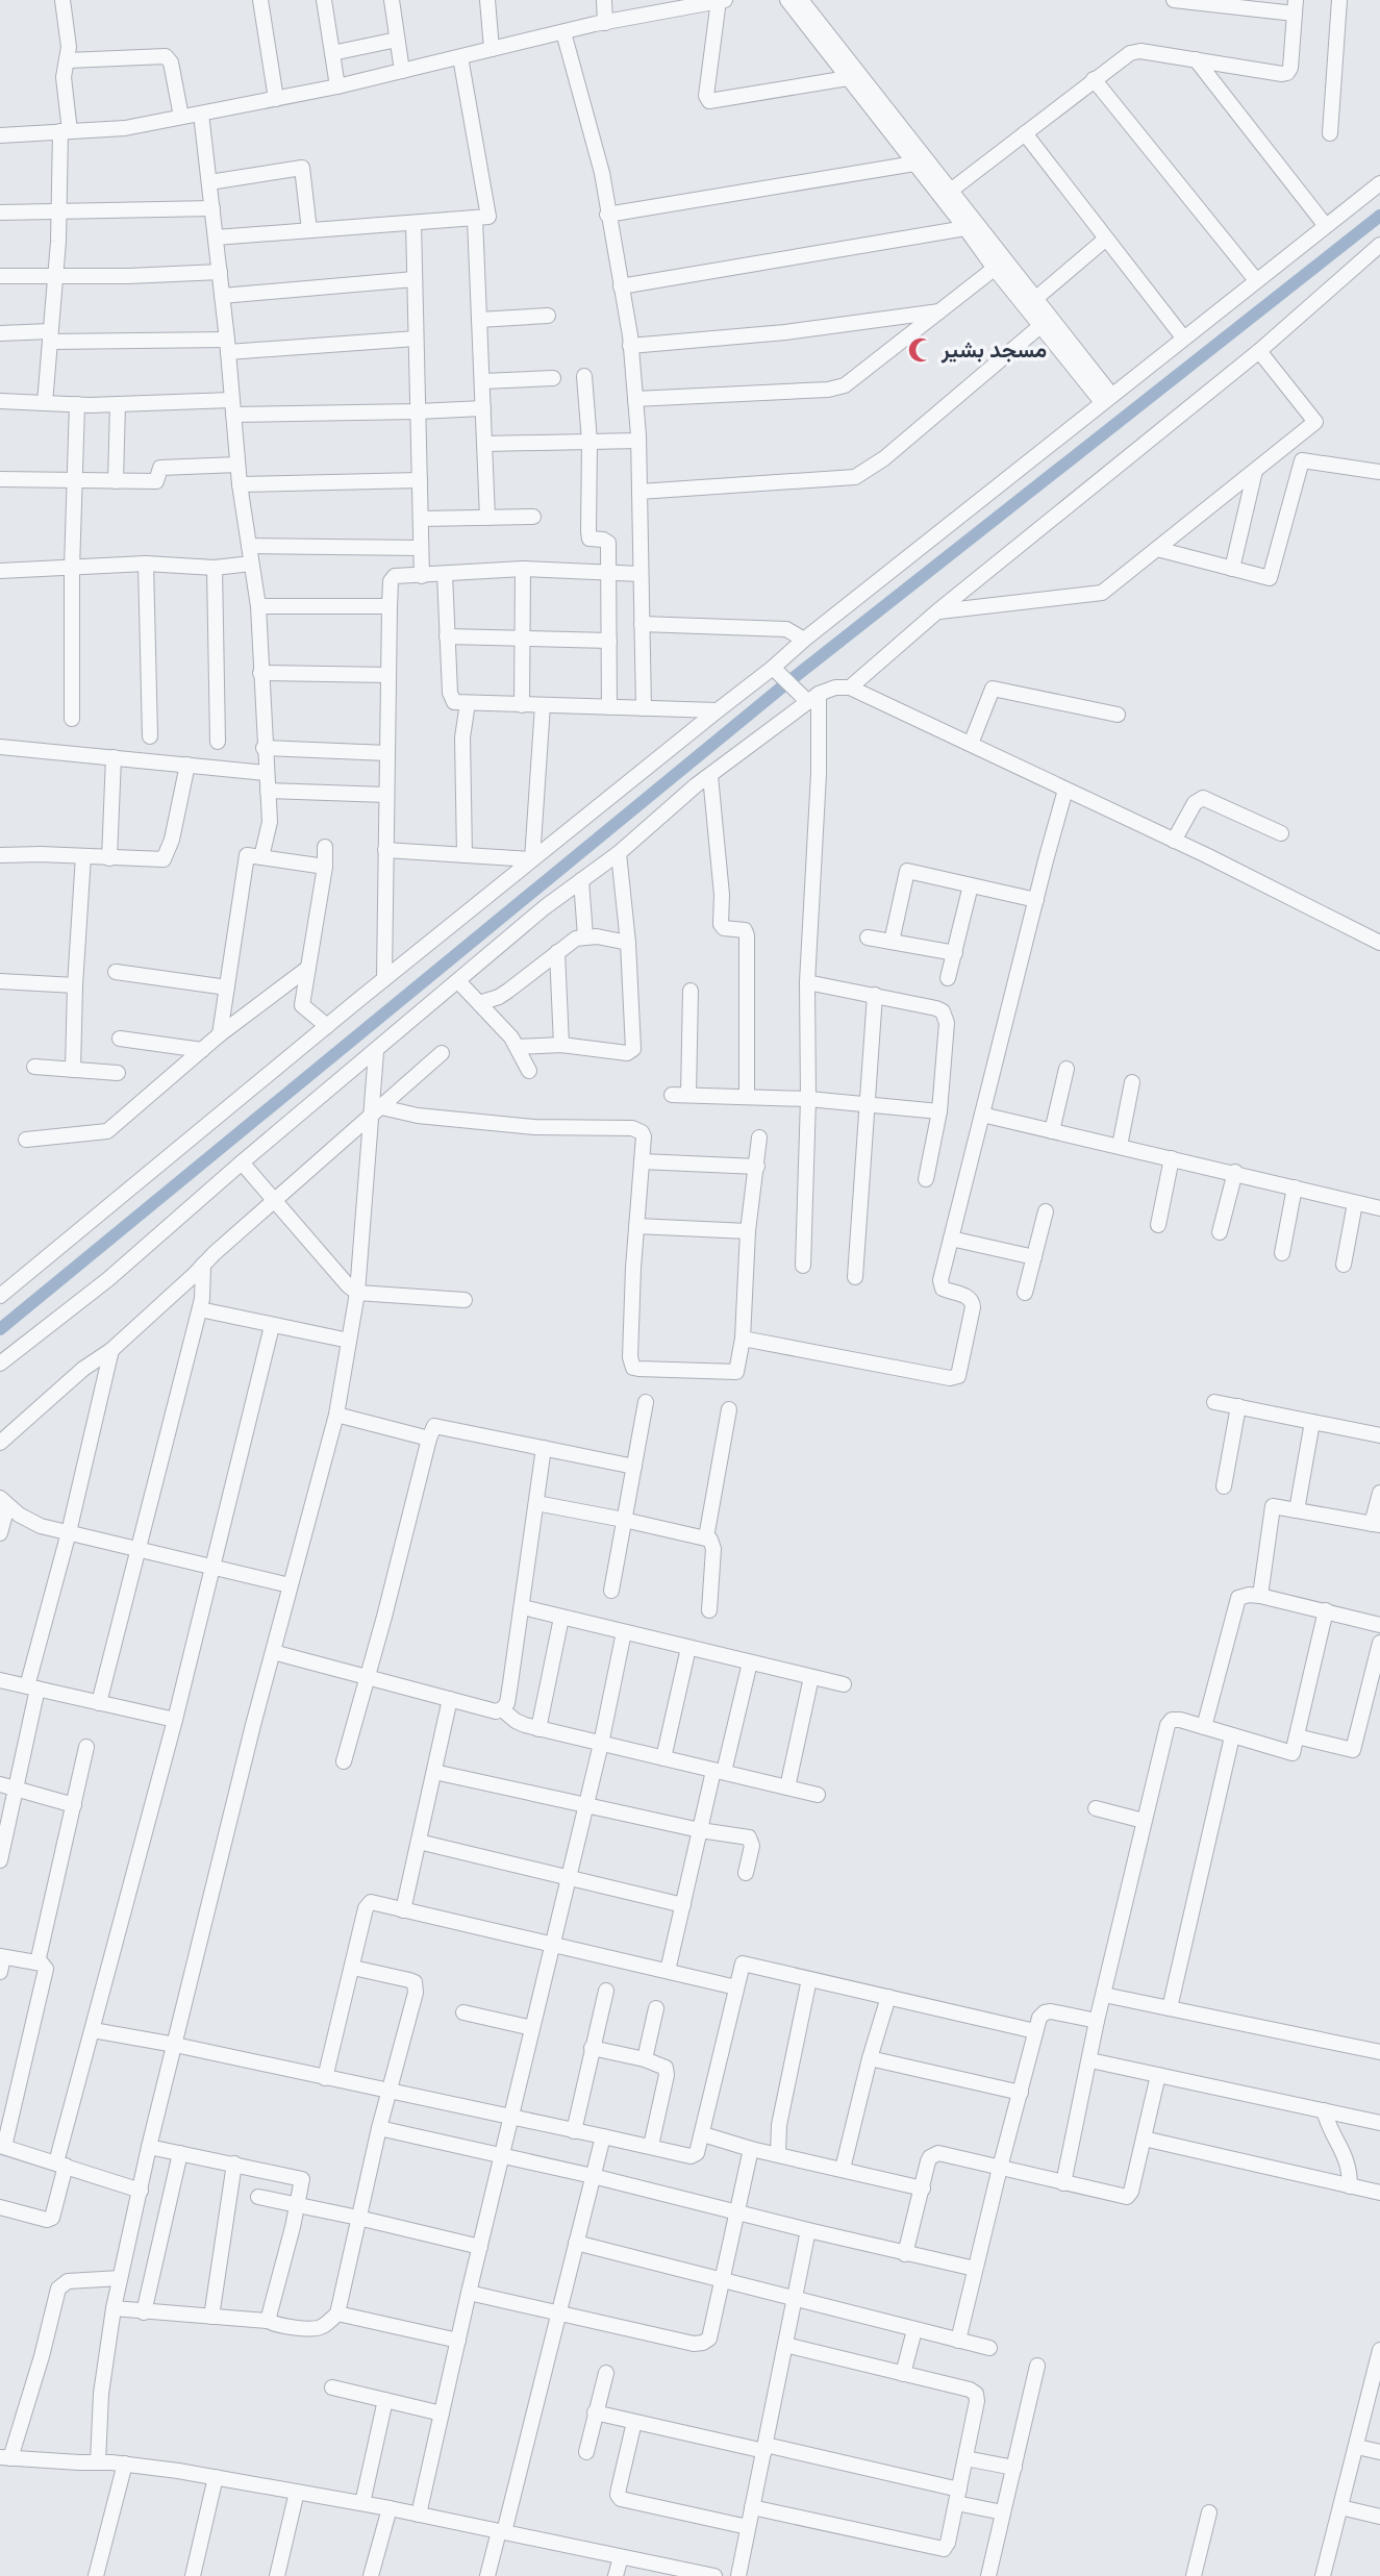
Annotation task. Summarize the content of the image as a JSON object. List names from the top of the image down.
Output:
{
  "places": {
    "mosque": ["مسجد بشیر"]
  }
}
